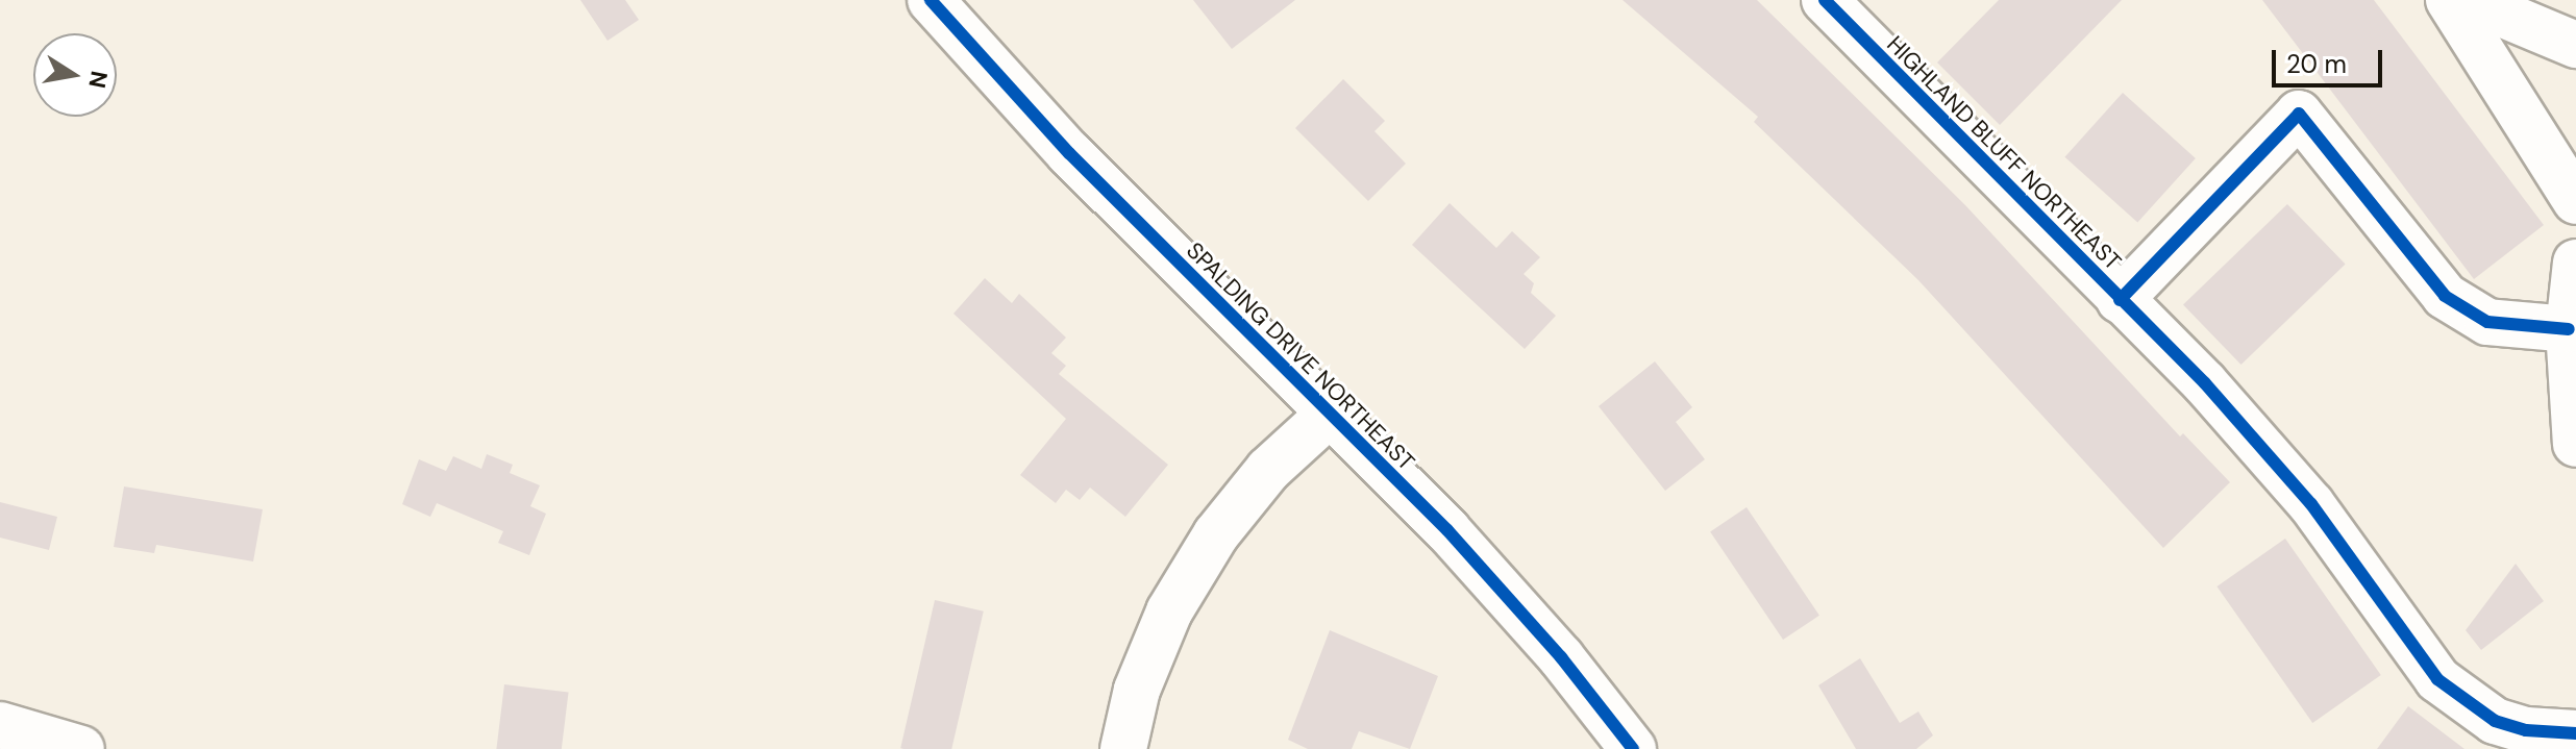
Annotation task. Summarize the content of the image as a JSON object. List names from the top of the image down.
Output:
{
  "streets": {
    "street": ["HIGHLAND BLUFF NORTHEAST", "SPALDING DRIVE NORTHEAST"]
  },
  "scale_bar": "20 m",
  "north": "right"
}
